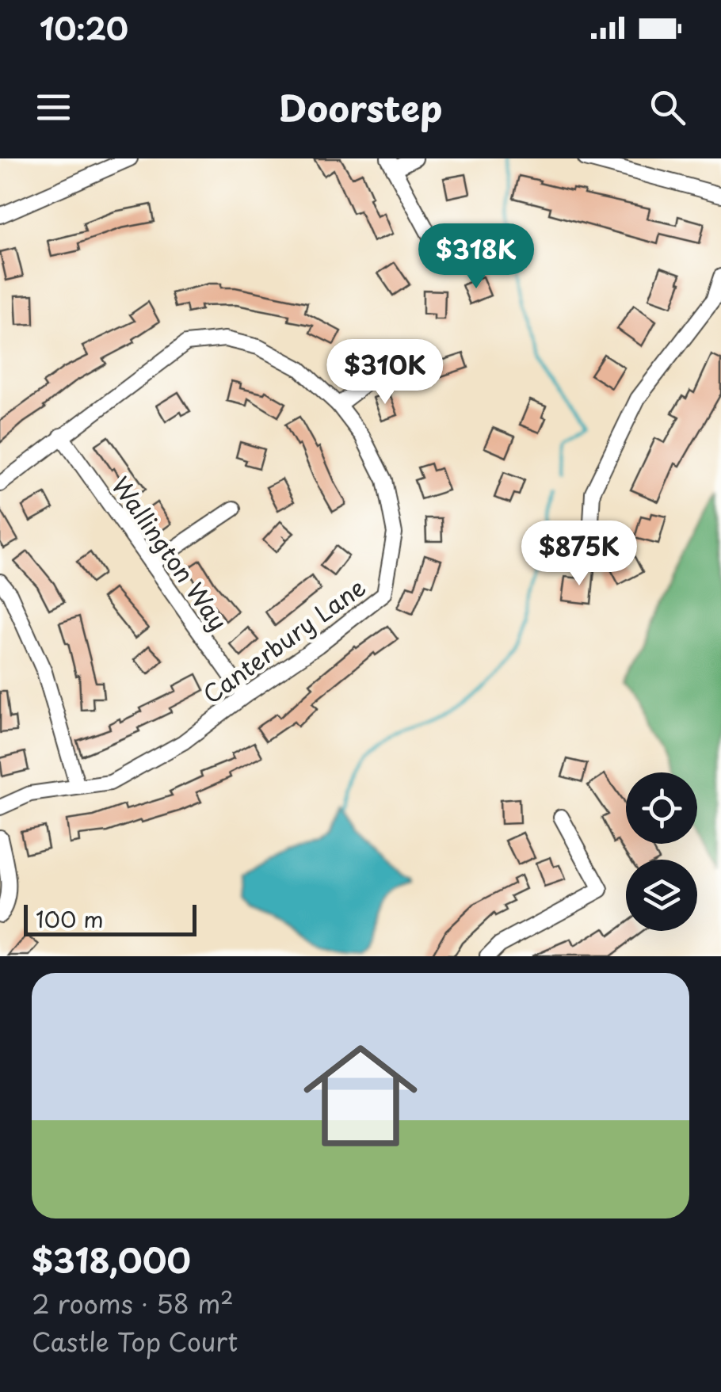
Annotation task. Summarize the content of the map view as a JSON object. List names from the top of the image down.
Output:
{
  "streets": {
    "street": ["Wallington Way", "Canterbury Lane"]
  },
  "crossings": [
    ["Wallington Way", "Canterbury Lane"]
  ],
  "scale_bar": "100 m",
  "page": {
    "status": "10:20",
    "header": "Doorstep",
    "price": ["$318K", "$310K", "$875K"],
    "scale": "100 m",
    "list": [
      {
        "name": "$318,000",
        "note": "2 rooms · 58 m² · Castle Top Court"
      }
    ]
  }
}
